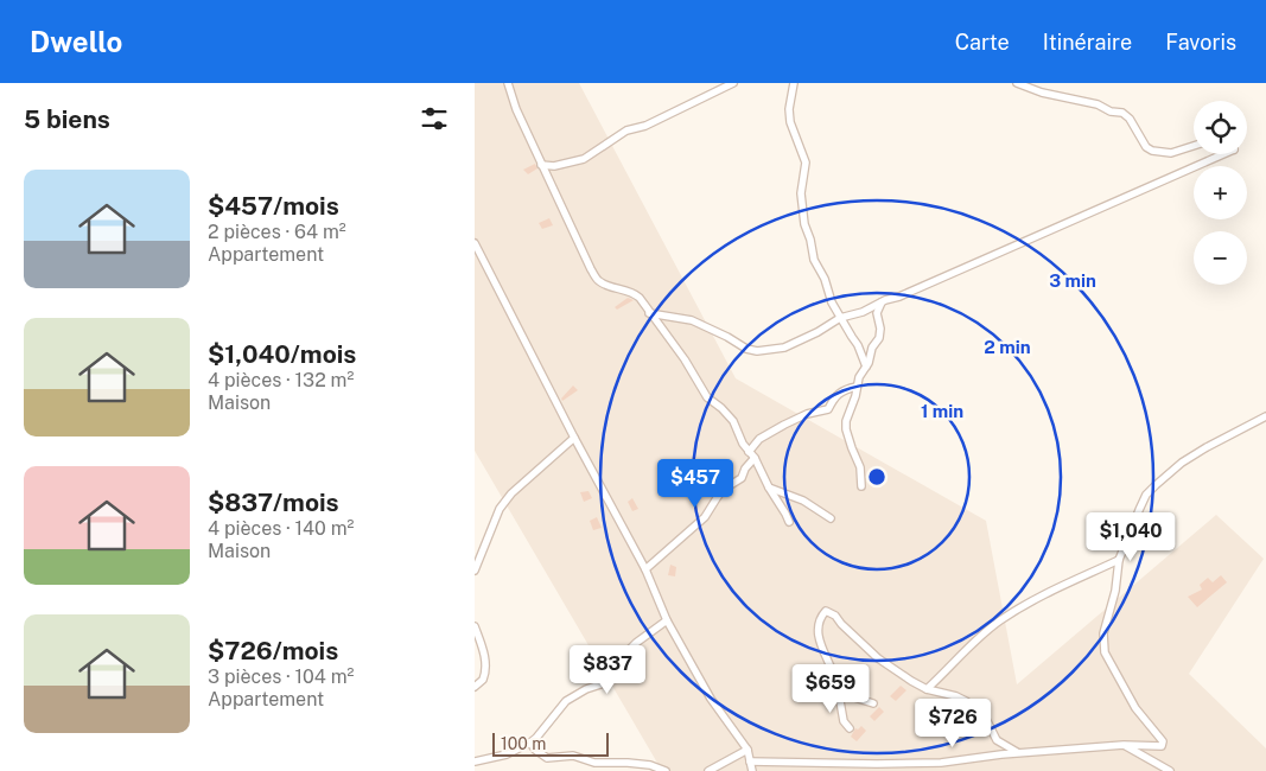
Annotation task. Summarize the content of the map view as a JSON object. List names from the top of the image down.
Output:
{
  "scale_bar": "100 m",
  "page": {
    "header": "Dwello",
    "nav": ["Carte", "Itinéraire", "Favoris"],
    "heading": "5 biens",
    "map_buttons": ["+", "−"],
    "list": [
      {
        "name": "$457/mois",
        "note": "2 pièces · 64 m² · Appartement"
      },
      {
        "name": "$1,040/mois",
        "note": "4 pièces · 132 m² · Maison"
      },
      {
        "name": "$837/mois",
        "note": "4 pièces · 140 m² · Maison"
      },
      {
        "name": "$726/mois",
        "note": "3 pièces · 104 m² · Appartement"
      }
    ],
    "price": [
      "$457",
      "$1,040",
      "$837",
      "$659",
      "$726"
    ],
    "scale": "100 m"
  },
  "rings": ["3 min", "2 min", "1 min"]
}
